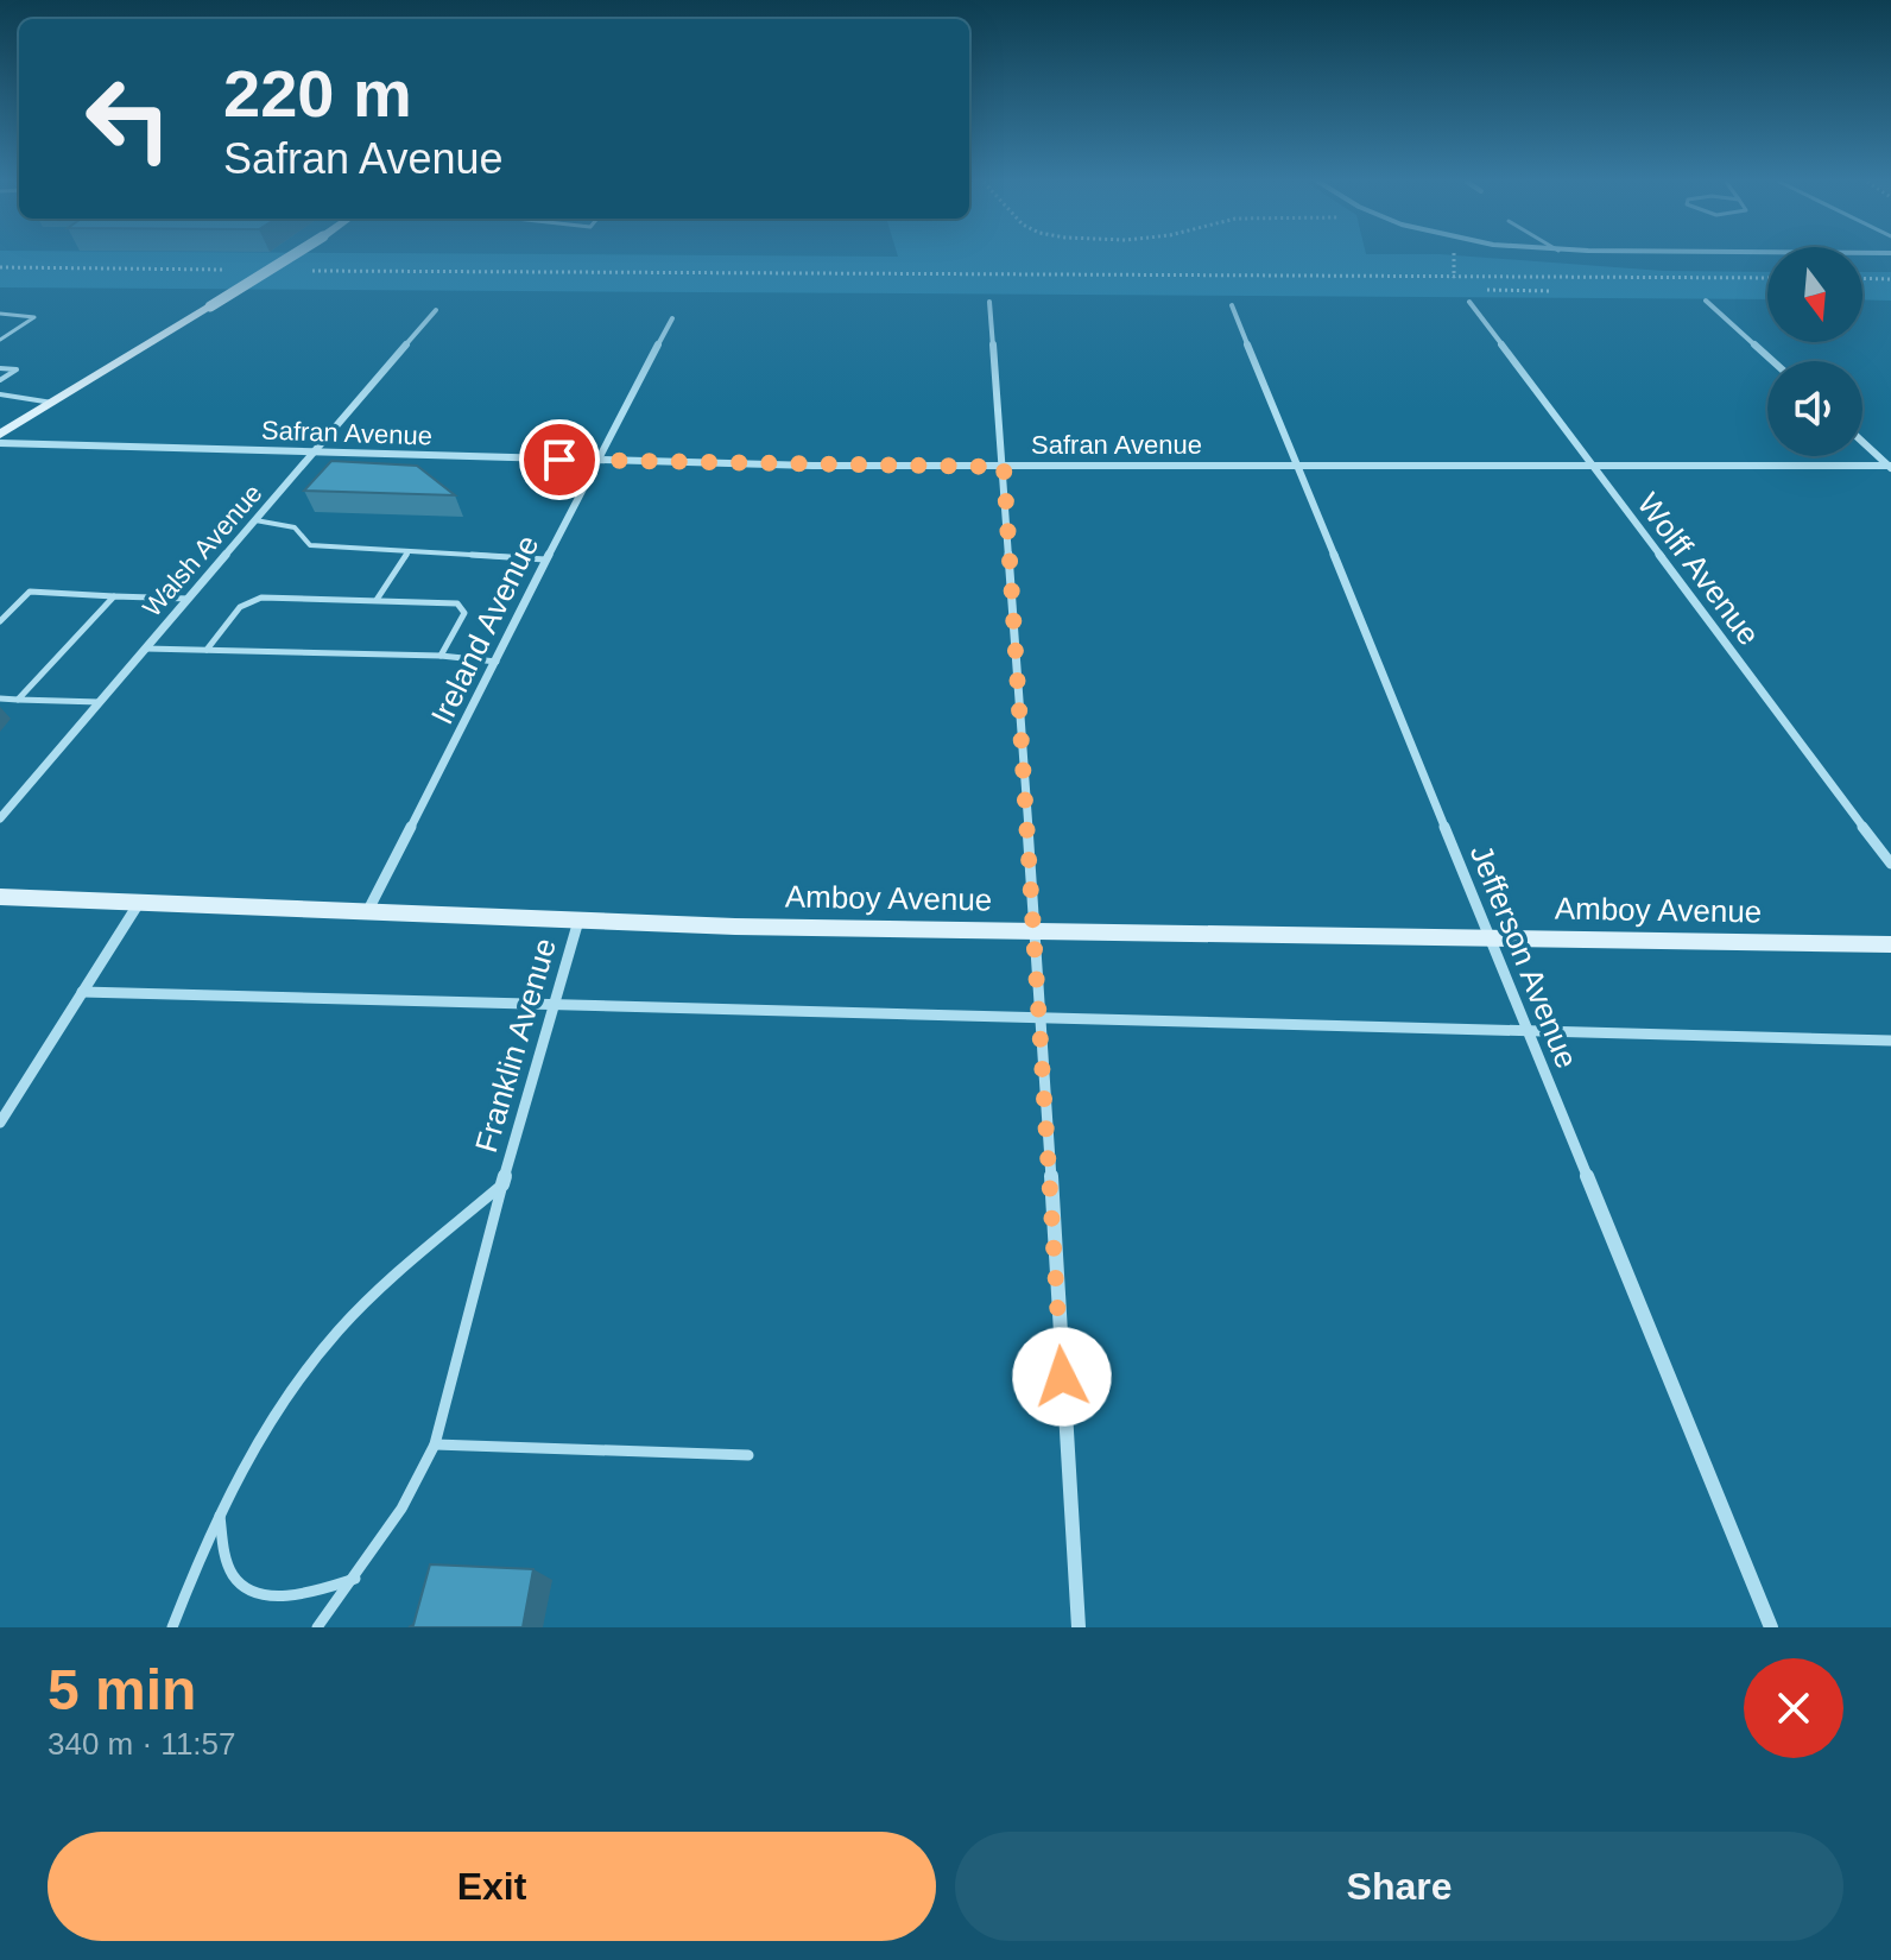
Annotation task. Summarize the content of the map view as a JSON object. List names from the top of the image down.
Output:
{
  "streets": {
    "street": [
      "Safran Avenue",
      "Walsh Avenue",
      "Wolff Avenue",
      "Ireland Avenue",
      "Amboy Avenue",
      "Jefferson Avenue",
      "Franklin Avenue"
    ]
  },
  "crossings": [
    ["Safran Avenue", "Walsh Avenue"],
    ["Safran Avenue", "Wolff Avenue"],
    ["Safran Avenue", "Ireland Avenue"],
    ["Safran Avenue", "Jefferson Avenue"],
    ["Ireland Avenue", "Amboy Avenue"],
    ["Amboy Avenue", "Jefferson Avenue"],
    ["Amboy Avenue", "Franklin Avenue"]
  ],
  "north": "bottom",
  "page": {
    "turn": ["220 m", "Safran Avenue"],
    "heading": ["5 min", "340 m · 11:57"],
    "buttons": ["Exit", "Share"]
  }
}
